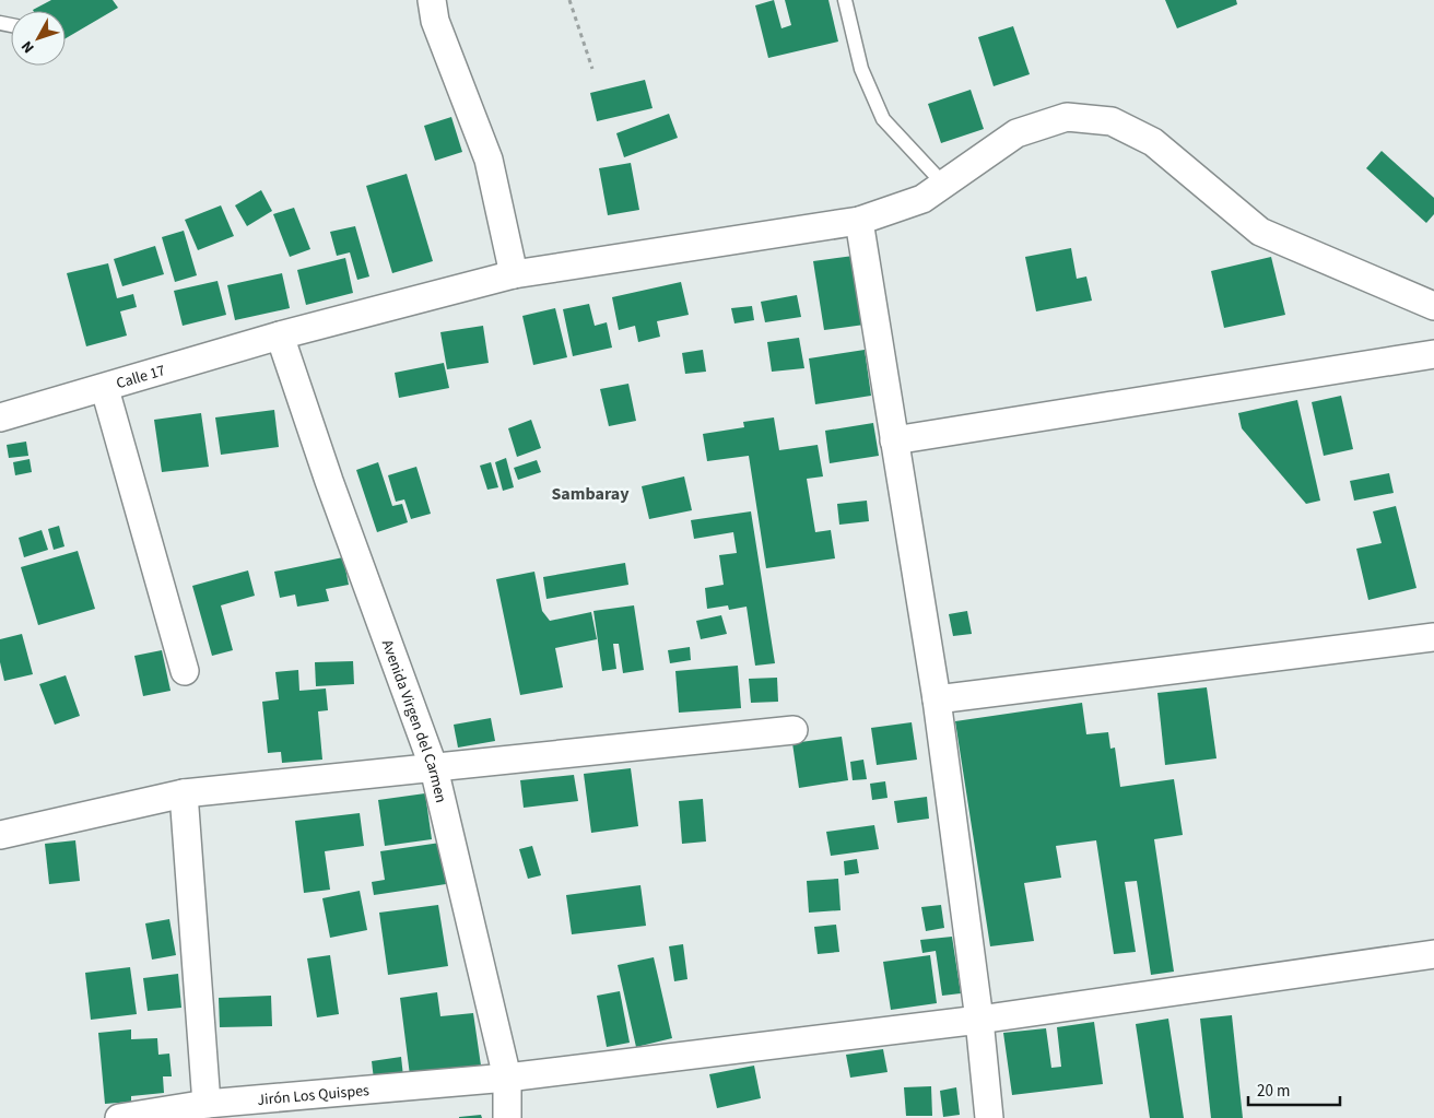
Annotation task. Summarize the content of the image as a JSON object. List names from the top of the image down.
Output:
{
  "streets": {
    "street": ["Calle 17", "Avenida Virgen del Carmen", "Jirón Los Quispes"]
  },
  "crossings": [
    ["Calle 17", "Avenida Virgen del Carmen"],
    ["Avenida Virgen del Carmen", "Jirón Los Quispes"]
  ],
  "districts": ["Sambaray"],
  "scale_bar": "20 m",
  "north": "bottom left"
}
